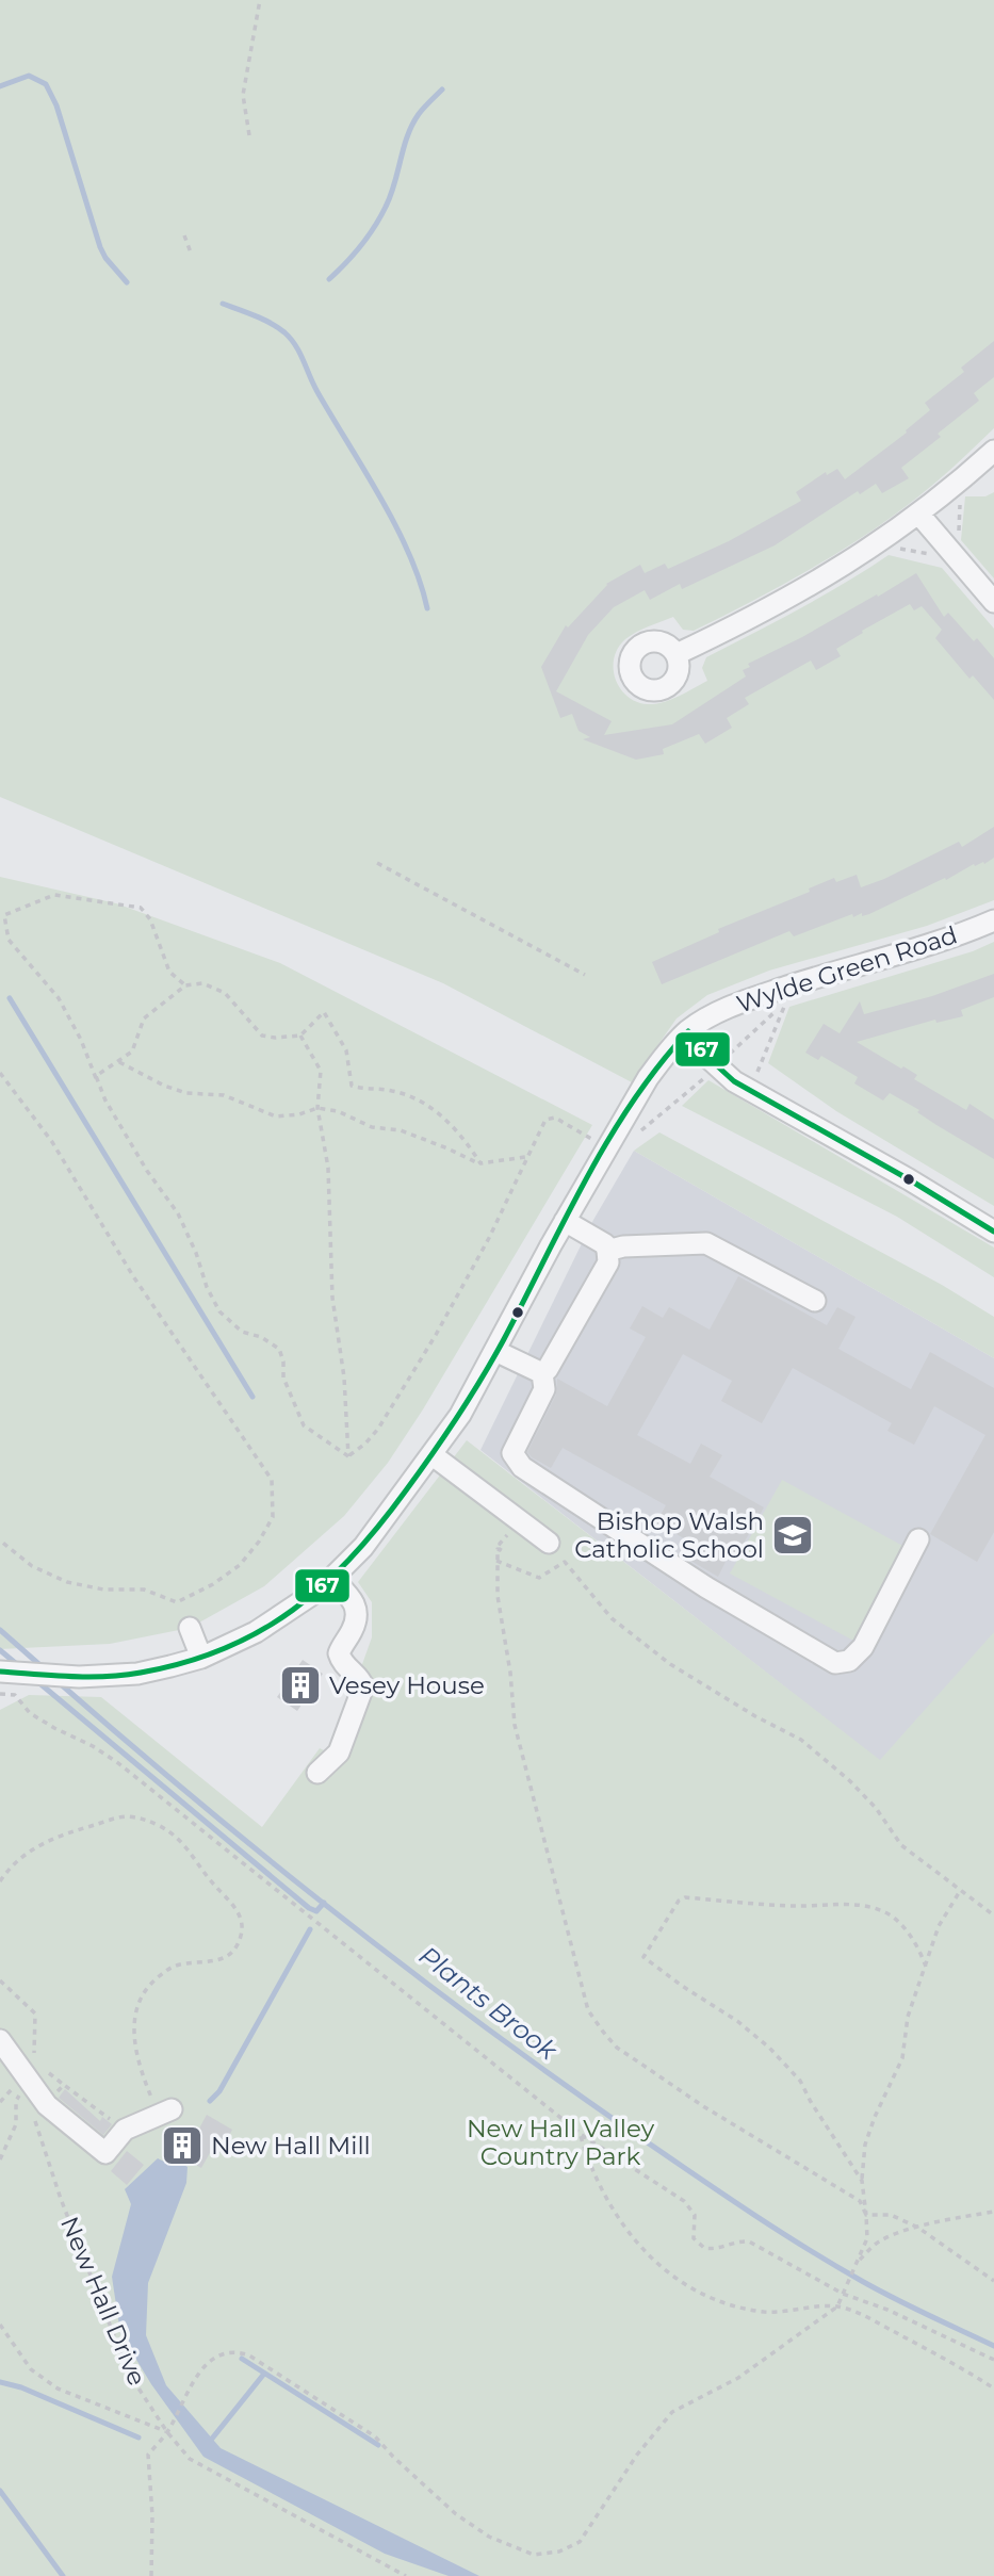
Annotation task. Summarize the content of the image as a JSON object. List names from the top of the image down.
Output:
{
  "streets": {
    "street": ["Wylde Green Road"],
    "path": ["New Hall Drive"]
  },
  "water": ["Plants Brook"],
  "parks": ["New Hall Valley Country Park"],
  "places": {
    "school or university": ["Bishop Walsh Catholic School"],
    "building": ["Vesey House", "New Hall Mill"]
  },
  "lines": ["transit line 167"]
}
